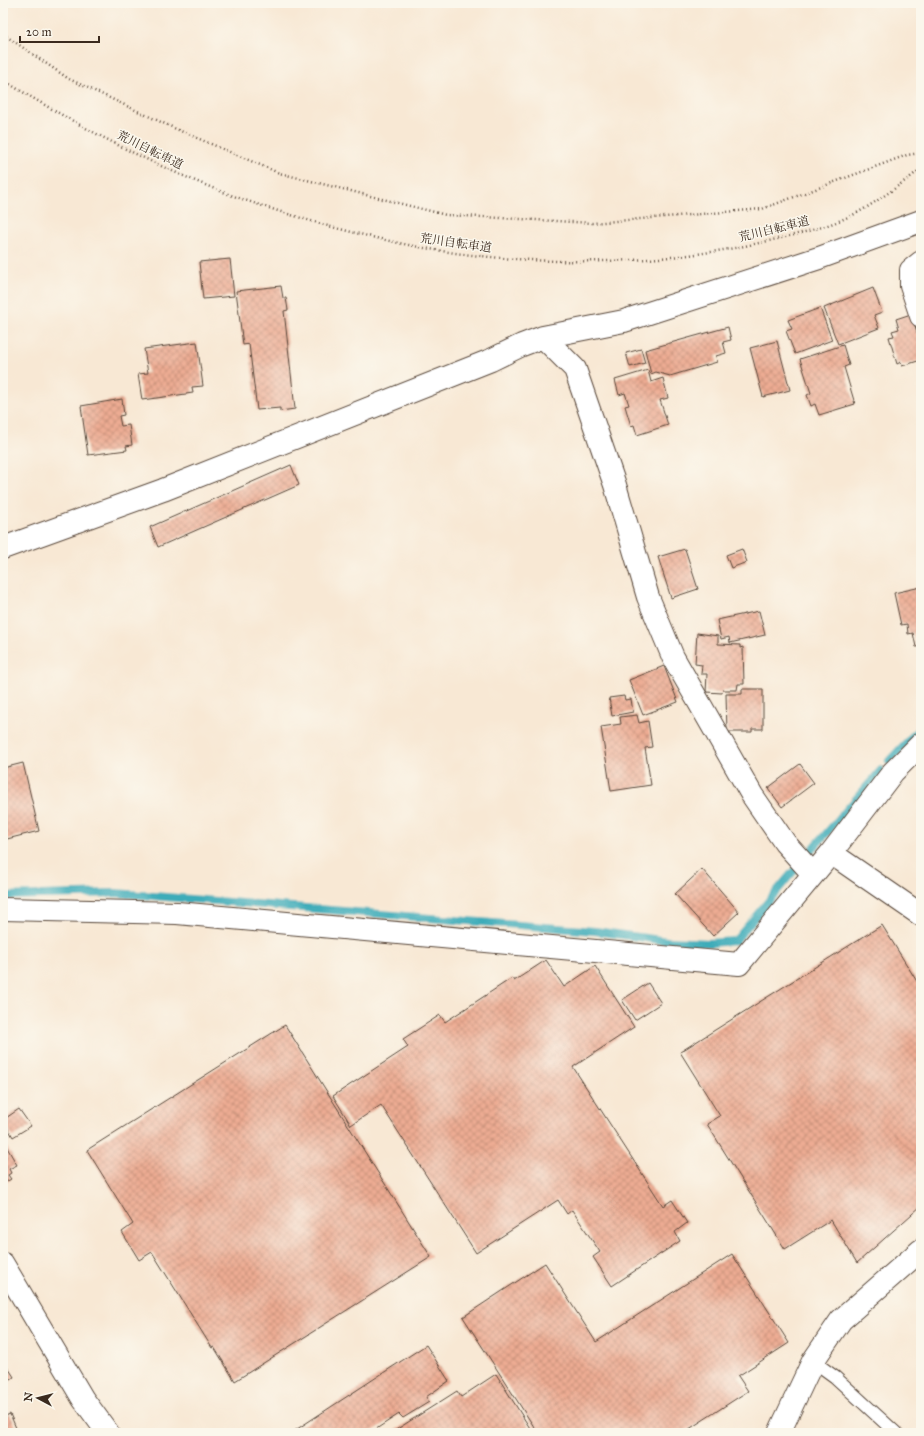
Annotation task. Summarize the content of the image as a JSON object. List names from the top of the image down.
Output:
{
  "streets": {
    "path": ["荒川自転車道"]
  },
  "scale_bar": "20 m",
  "north": "left"
}
